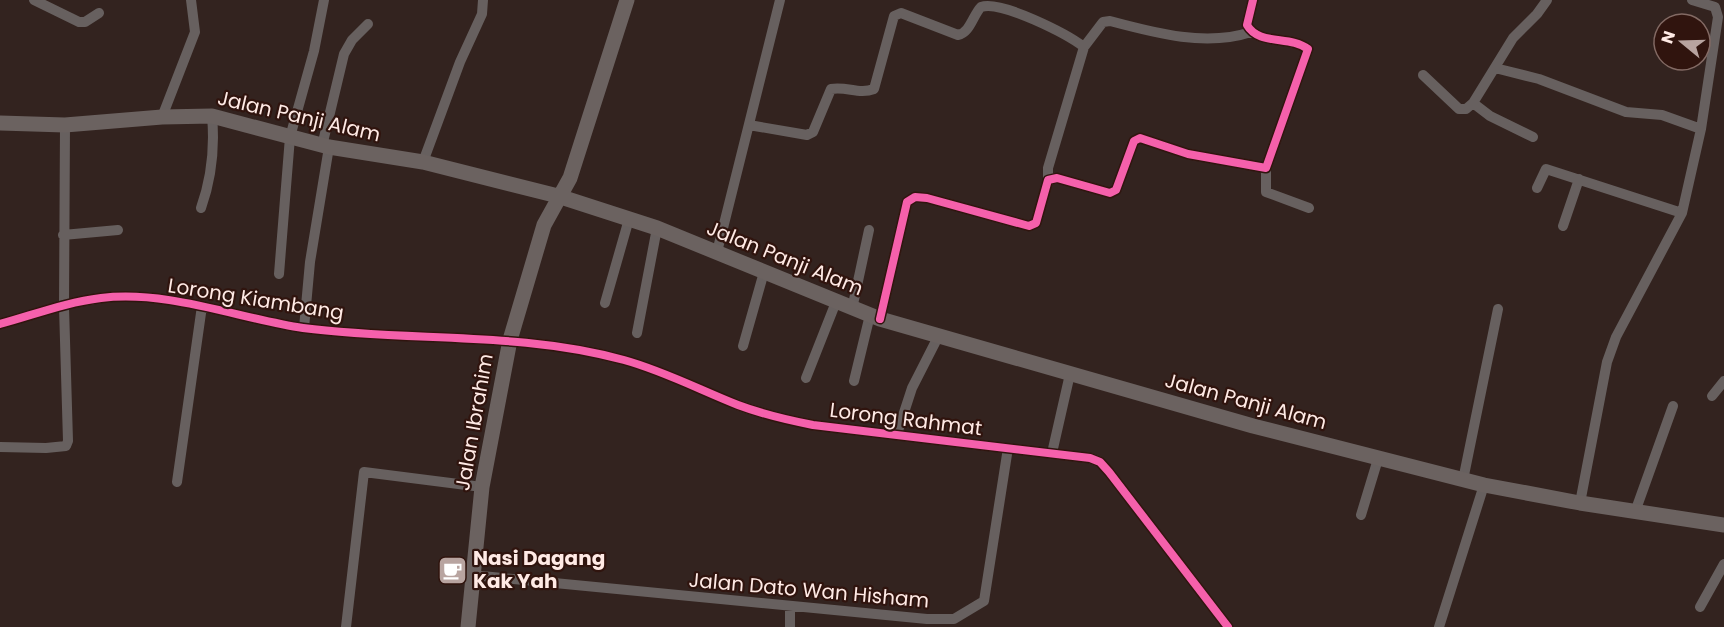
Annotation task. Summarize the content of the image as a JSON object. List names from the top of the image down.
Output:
{
  "streets": {
    "main road": ["Jalan Panji Alam", "Jalan Ibrahim"],
    "street": ["Lorong Kiambang", "Lorong Rahmat", "Jalan Dato Wan Hisham"]
  },
  "crossings": [
    ["Jalan Panji Alam", "Jalan Ibrahim"],
    ["Lorong Kiambang", "Lorong Rahmat"],
    ["Lorong Kiambang", "Jalan Ibrahim"],
    ["Lorong Rahmat", "Jalan Ibrahim"],
    ["Lorong Rahmat", "Jalan Dato Wan Hisham"],
    ["Jalan Ibrahim", "Jalan Dato Wan Hisham"]
  ],
  "places": {
    "cafe": ["Nasi Dagang Kak Yah"]
  },
  "north": "left"
}
